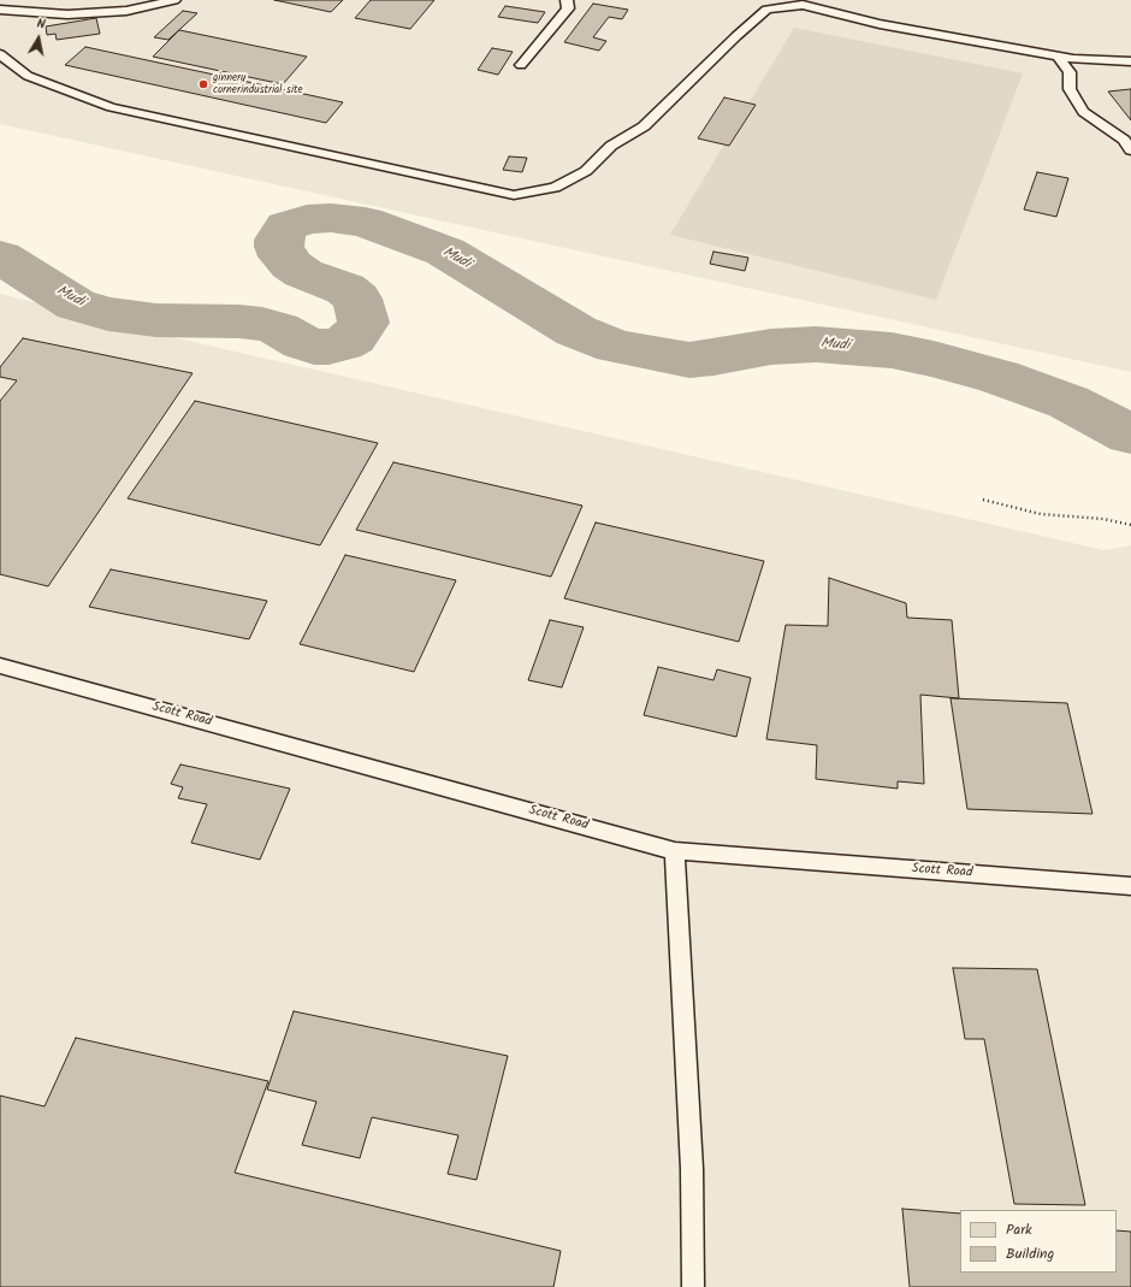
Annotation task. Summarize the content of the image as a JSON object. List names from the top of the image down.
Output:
{
  "streets": {
    "lane": ["Scott Road"]
  },
  "water": ["Mudi"],
  "places": ["ginnery cornerindustrial site"],
  "legend": ["Park", "Building"],
  "north": "top"
}
